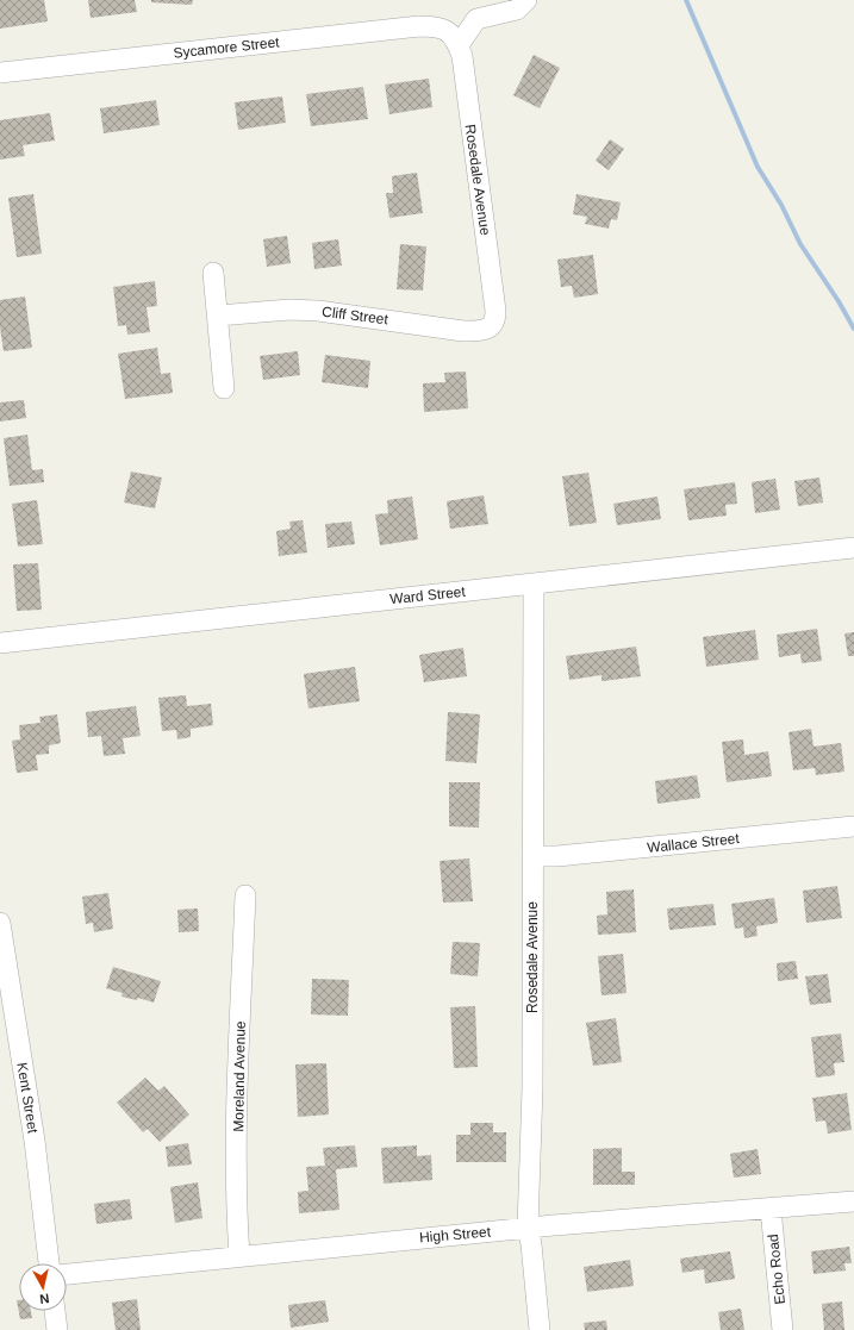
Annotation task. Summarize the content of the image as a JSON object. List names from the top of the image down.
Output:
{
  "streets": {
    "street": [
      "Sycamore Street",
      "Rosedale Avenue",
      "Cliff Street",
      "Ward Street",
      "Wallace Street",
      "Moreland Avenue",
      "Kent Street",
      "High Street",
      "Echo Road"
    ]
  },
  "crossings": [
    ["Sycamore Street", "Rosedale Avenue"],
    ["Rosedale Avenue", "Cliff Street"],
    ["Rosedale Avenue", "Ward Street"],
    ["Rosedale Avenue", "Wallace Street"],
    ["Rosedale Avenue", "High Street"],
    ["Moreland Avenue", "High Street"],
    ["High Street", "Echo Road"]
  ],
  "north": "bottom"
}
